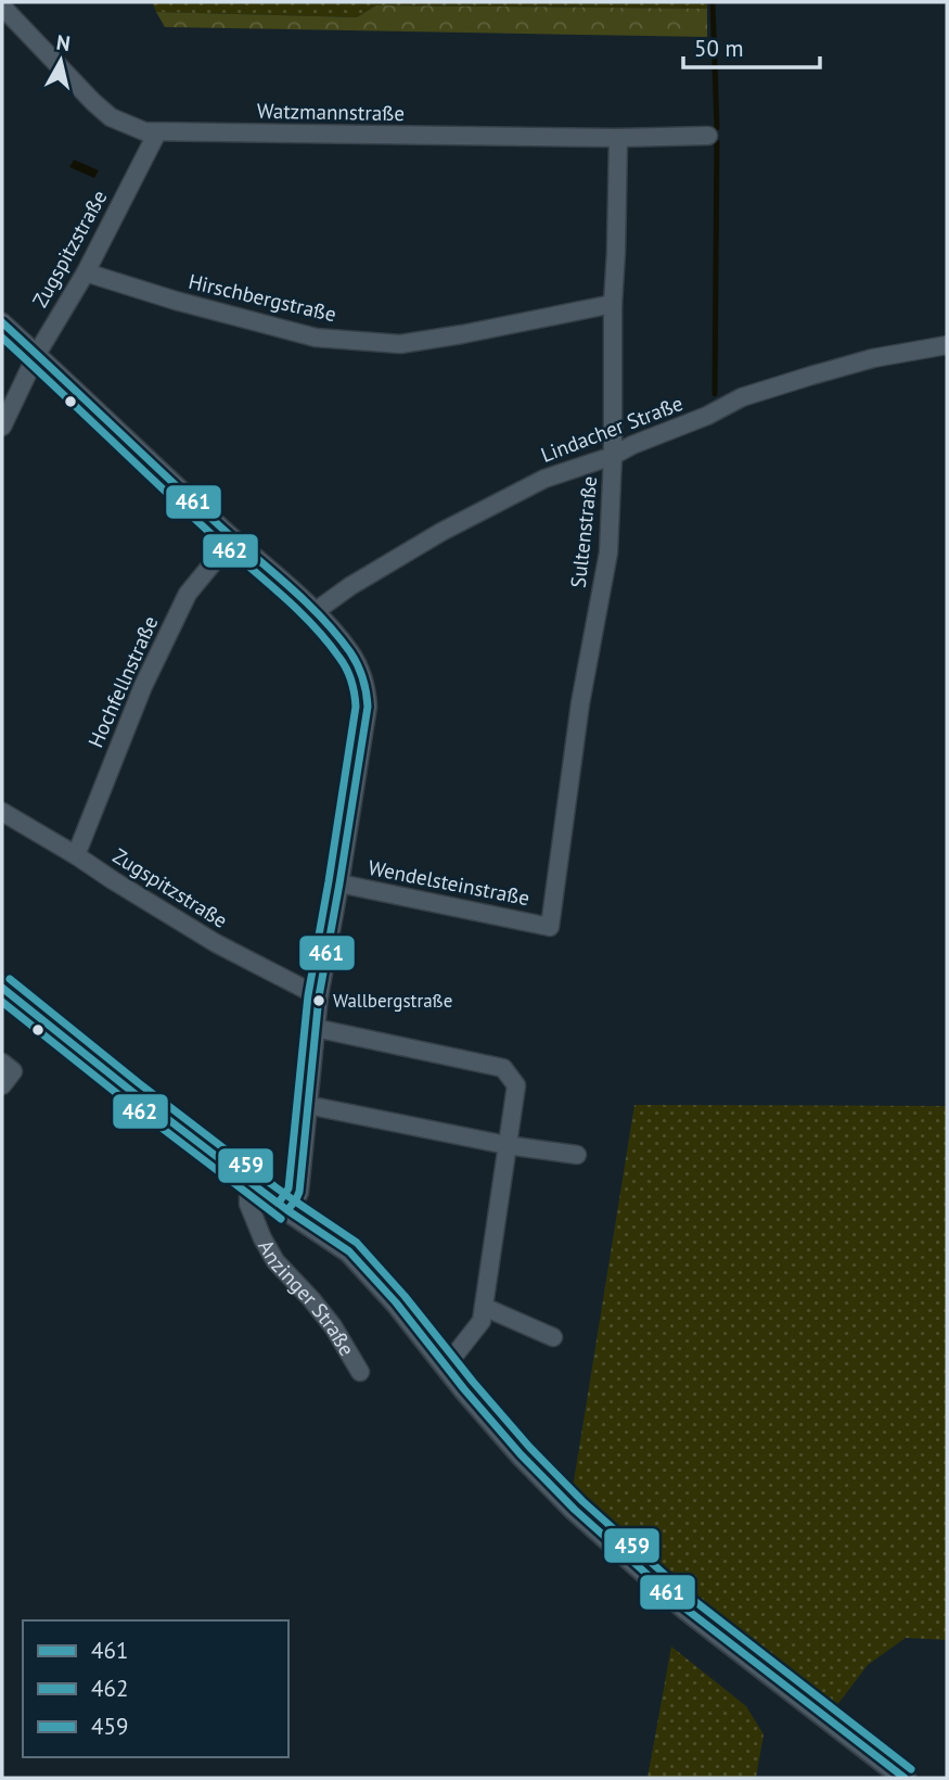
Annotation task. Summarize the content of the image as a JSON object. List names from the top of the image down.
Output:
{
  "streets": {
    "street": [
      "Watzmannstraße",
      "Zugspitzstraße",
      "Hirschbergstraße",
      "Lindacher Straße",
      "Sultenstraße",
      "Hochfellnstraße",
      "Wendelsteinstraße",
      "Anzinger Straße"
    ]
  },
  "crossings": [
    ["Watzmannstraße", "Zugspitzstraße"],
    ["Watzmannstraße", "Sultenstraße"],
    ["Zugspitzstraße", "Hirschbergstraße"],
    ["Zugspitzstraße", "Hochfellnstraße"],
    ["Hirschbergstraße", "Sultenstraße"],
    ["Lindacher Straße", "Sultenstraße"],
    ["Sultenstraße", "Wendelsteinstraße"]
  ],
  "places": ["Wallbergstraße"],
  "lines": ["transit line 461", "transit line 462", "transit line 459"],
  "legend": ["461", "462", "459"],
  "scale_bar": "50 m",
  "north": "top"
}
